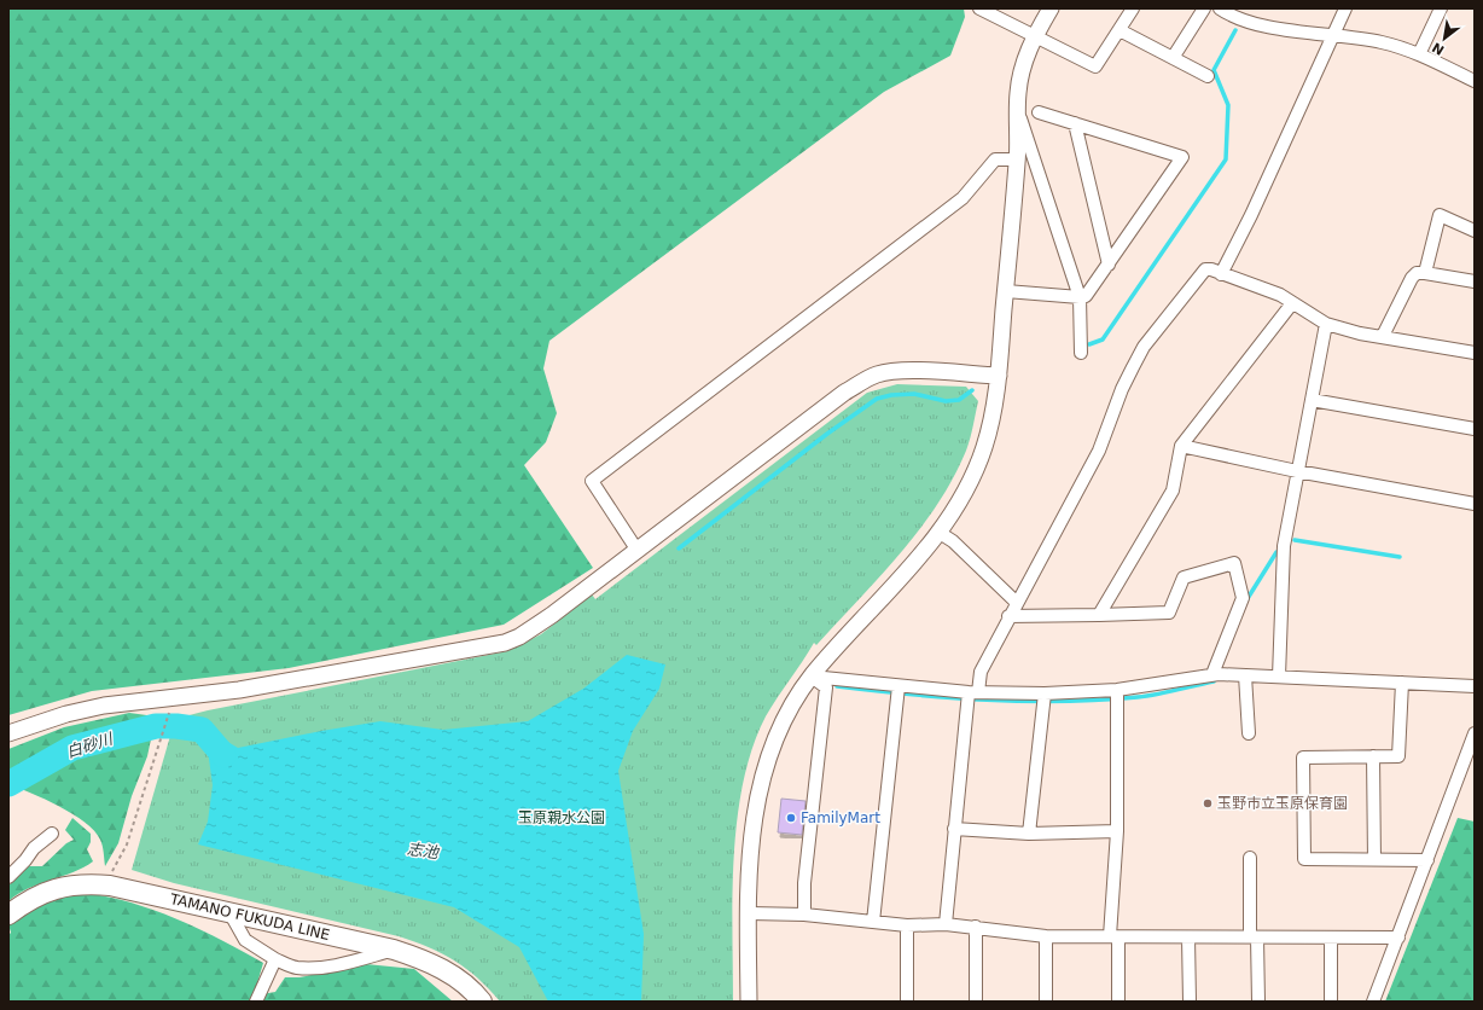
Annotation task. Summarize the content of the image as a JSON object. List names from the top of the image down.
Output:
{
  "streets": {
    "main road": ["TAMANO FUKUDA LINE"]
  },
  "water": ["白砂川", "志池"],
  "parks": ["玉原親水公園"],
  "places": ["玉野市立玉原保育園", "FamilyMart"],
  "north": "bottom left"
}
